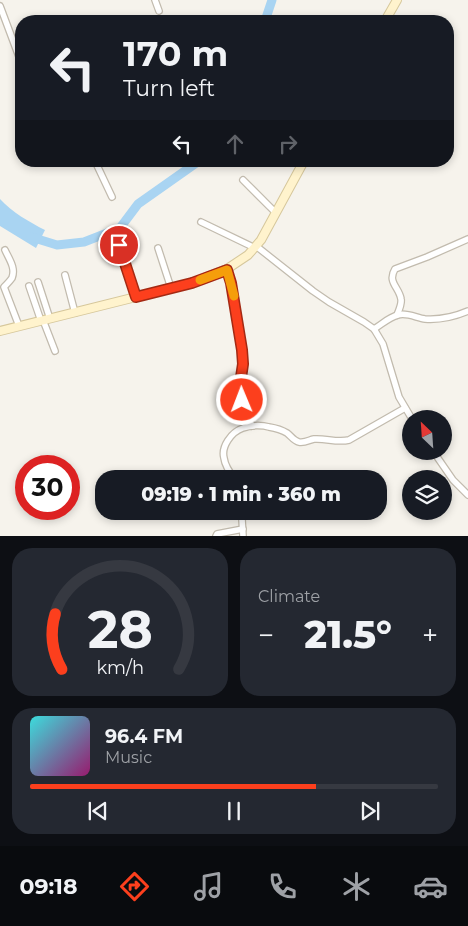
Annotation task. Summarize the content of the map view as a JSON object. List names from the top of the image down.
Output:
{
  "north": "top left",
  "page": {
    "turn": ["170 m", "Turn left"],
    "limit": "30",
    "trip": "09:19 · 1 min · 360 m",
    "tile": "Climate",
    "heat": ["−", "21.5°", "+"],
    "song": ["96.4 FM", "Music"],
    "tabs": "09:18",
    "gauge": ["28", "km/h"]
  }
}
